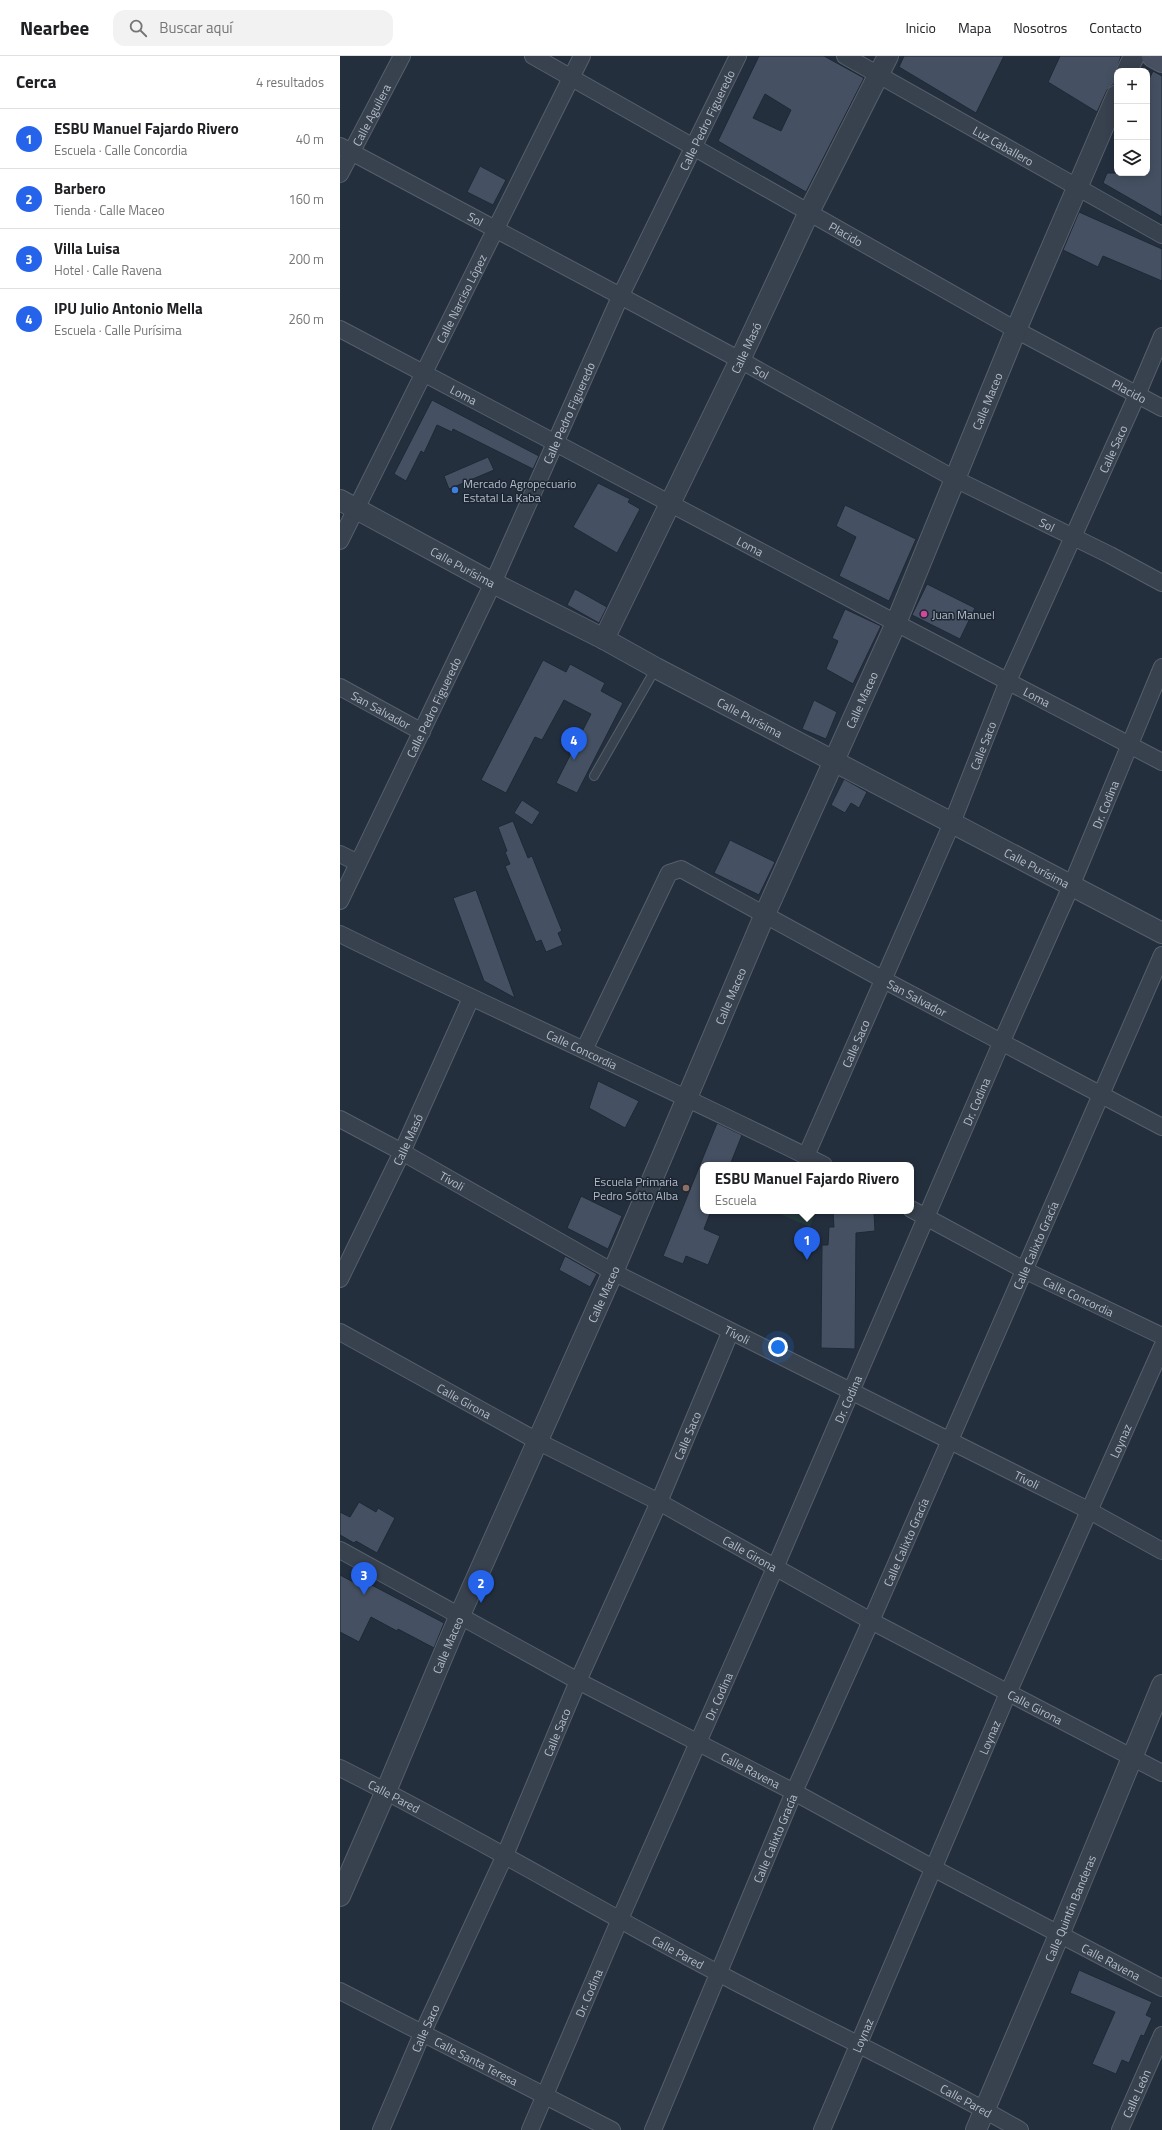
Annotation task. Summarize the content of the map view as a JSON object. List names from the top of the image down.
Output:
{
  "streets": {
    "street": [
      "Calle Aguilera",
      "Calle Pedro Figueredo",
      "Luz Caballero",
      "Sol",
      "Placido",
      "Calle Narciso López",
      "Calle Masó",
      "Loma",
      "Calle Maceo",
      "Calle Saco",
      "Calle Purísima",
      "San Salvador",
      "Dr. Codina",
      "Calle Concordia",
      "Tívoli",
      "Calle Calixto Gracía",
      "Calle Girona",
      "Loynaz",
      "Calle Ravena",
      "Calle Pared",
      "Calle Quintín Banderas",
      "Calle Santa Teresa",
      "Calle León"
    ]
  },
  "crossings": [
    ["Calle Aguilera", "Sol"],
    ["Calle Pedro Figueredo", "Sol"],
    ["Calle Pedro Figueredo", "Placido"],
    ["Calle Pedro Figueredo", "Loma"],
    ["Calle Pedro Figueredo", "Calle Purísima"],
    ["Calle Pedro Figueredo", "San Salvador"],
    ["Luz Caballero", "Calle Masó"],
    ["Luz Caballero", "Calle Maceo"],
    ["Sol", "Calle Narciso López"],
    ["Sol", "Calle Masó"],
    ["Sol", "Calle Maceo"],
    ["Sol", "Calle Saco"],
    ["Placido", "Calle Narciso López"],
    ["Placido", "Calle Masó"],
    ["Placido", "Calle Maceo"],
    ["Placido", "Calle Saco"],
    ["Calle Narciso López", "Loma"],
    ["Calle Narciso López", "Calle Purísima"],
    ["Calle Masó", "Loma"],
    ["Calle Masó", "Calle Purísima"],
    ["Calle Masó", "Calle Concordia"],
    ["Calle Masó", "Tívoli"],
    ["Loma", "Calle Maceo"],
    ["Loma", "Calle Saco"],
    ["Loma", "Dr. Codina"],
    ["Calle Maceo", "Calle Purísima"],
    ["Calle Maceo", "San Salvador"],
    ["Calle Maceo", "Calle Concordia"],
    ["Calle Maceo", "Tívoli"],
    ["Calle Maceo", "Calle Girona"],
    ["Calle Maceo", "Calle Ravena"],
    ["Calle Maceo", "Calle Pared"],
    ["Calle Saco", "Calle Purísima"],
    ["Calle Saco", "San Salvador"],
    ["Calle Saco", "Calle Concordia"],
    ["Calle Saco", "Tívoli"],
    ["Calle Saco", "Calle Girona"],
    ["Calle Saco", "Calle Ravena"],
    ["Calle Saco", "Calle Pared"],
    ["Calle Saco", "Calle Santa Teresa"],
    ["Calle Purísima", "Dr. Codina"],
    ["San Salvador", "Dr. Codina"],
    ["San Salvador", "Calle Concordia"],
    ["San Salvador", "Calle Calixto Gracía"],
    ["Dr. Codina", "Calle Concordia"],
    ["Dr. Codina", "Tívoli"],
    ["Dr. Codina", "Calle Girona"],
    ["Dr. Codina", "Calle Ravena"],
    ["Dr. Codina", "Calle Pared"],
    ["Dr. Codina", "Calle Santa Teresa"],
    ["Calle Concordia", "Calle Calixto Gracía"],
    ["Tívoli", "Calle Calixto Gracía"],
    ["Tívoli", "Loynaz"],
    ["Calle Calixto Gracía", "Calle Girona"],
    ["Calle Calixto Gracía", "Calle Ravena"],
    ["Calle Calixto Gracía", "Calle Pared"],
    ["Calle Girona", "Loynaz"],
    ["Calle Girona", "Calle Quintín Banderas"],
    ["Loynaz", "Calle Ravena"],
    ["Loynaz", "Calle Pared"],
    ["Calle Ravena", "Calle Quintín Banderas"],
    ["Calle Pared", "Calle Quintín Banderas"]
  ],
  "places": ["Mercado Agropecuario Estatal La Kaba", "Juan Manuel", "Escuela Primaria Pedro Sotto Alba"],
  "page": {
    "header": "Nearbee",
    "search": "Buscar aquí",
    "nav": [
      "Inicio",
      "Mapa",
      "Nosotros",
      "Contacto"
    ],
    "heading": ["Cerca", "4 resultados"],
    "map_buttons": ["+", "−"],
    "list": [
      {
        "mark": "1",
        "name": "ESBU Manuel Fajardo Rivero",
        "note": "Escuela · Calle Concordia",
        "value": "40 m"
      },
      {
        "mark": "2",
        "name": "Barbero",
        "note": "Tienda · Calle Maceo",
        "value": "160 m"
      },
      {
        "mark": "3",
        "name": "Villa Luisa",
        "note": "Hotel · Calle Ravena",
        "value": "200 m"
      },
      {
        "mark": "4",
        "name": "IPU Julio Antonio Mella",
        "note": "Escuela · Calle Purísima",
        "value": "260 m"
      }
    ],
    "pins": [
      "4",
      "1",
      "3",
      "2"
    ],
    "popup": ["ESBU Manuel Fajardo Rivero", "Escuela"]
  }
}
